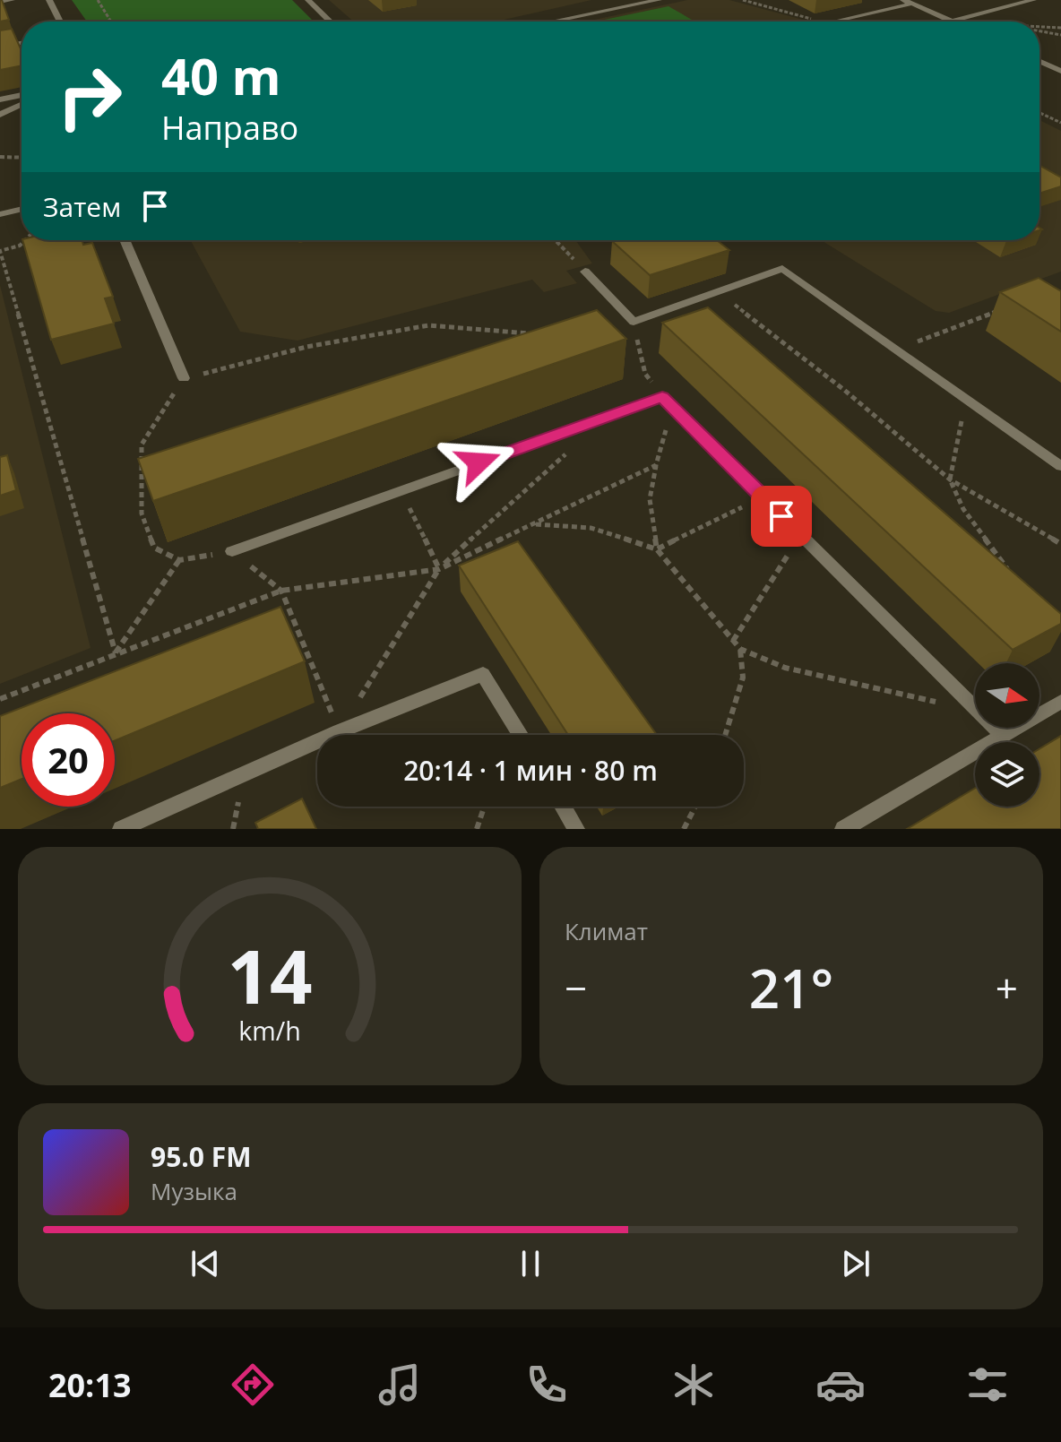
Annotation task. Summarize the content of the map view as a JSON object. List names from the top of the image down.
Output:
{
  "north": "right",
  "page": {
    "turn": ["40 m", "Направо"],
    "then": "Затем",
    "limit": "20",
    "trip": "20:14 · 1 мин · 80 m",
    "tile": "Климат",
    "heat": ["−", "21°", "+"],
    "song": ["95.0 FM", "Музыка"],
    "tabs": "20:13",
    "gauge": ["14", "km/h"]
  }
}
